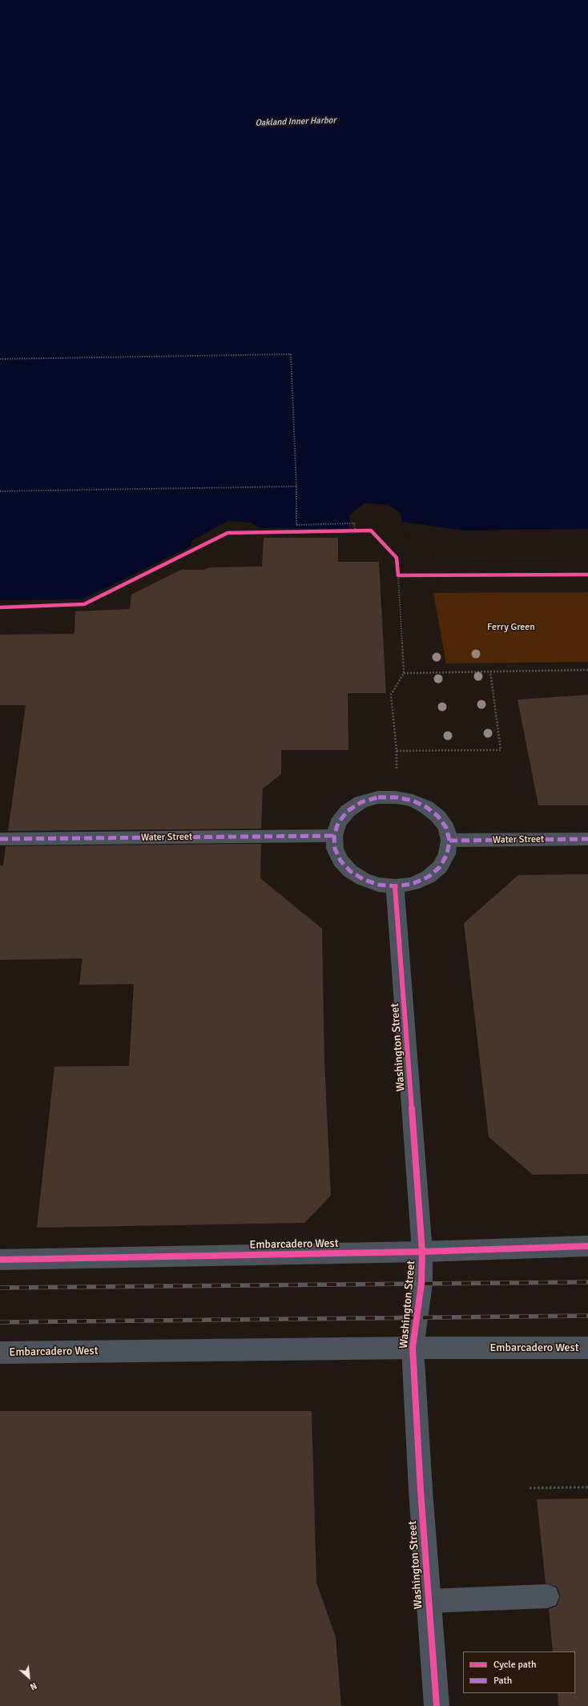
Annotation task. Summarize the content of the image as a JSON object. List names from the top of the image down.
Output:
{
  "streets": {
    "street": ["Water Street", "Washington Street", "Embarcadero West"]
  },
  "crossings": [
    ["Water Street", "Washington Street"],
    ["Washington Street", "Embarcadero West"]
  ],
  "water": ["Oakland Inner Harbor"],
  "parks": ["Ferry Green"],
  "legend": ["Cycle path", "Path"],
  "north": "bottom right"
}
